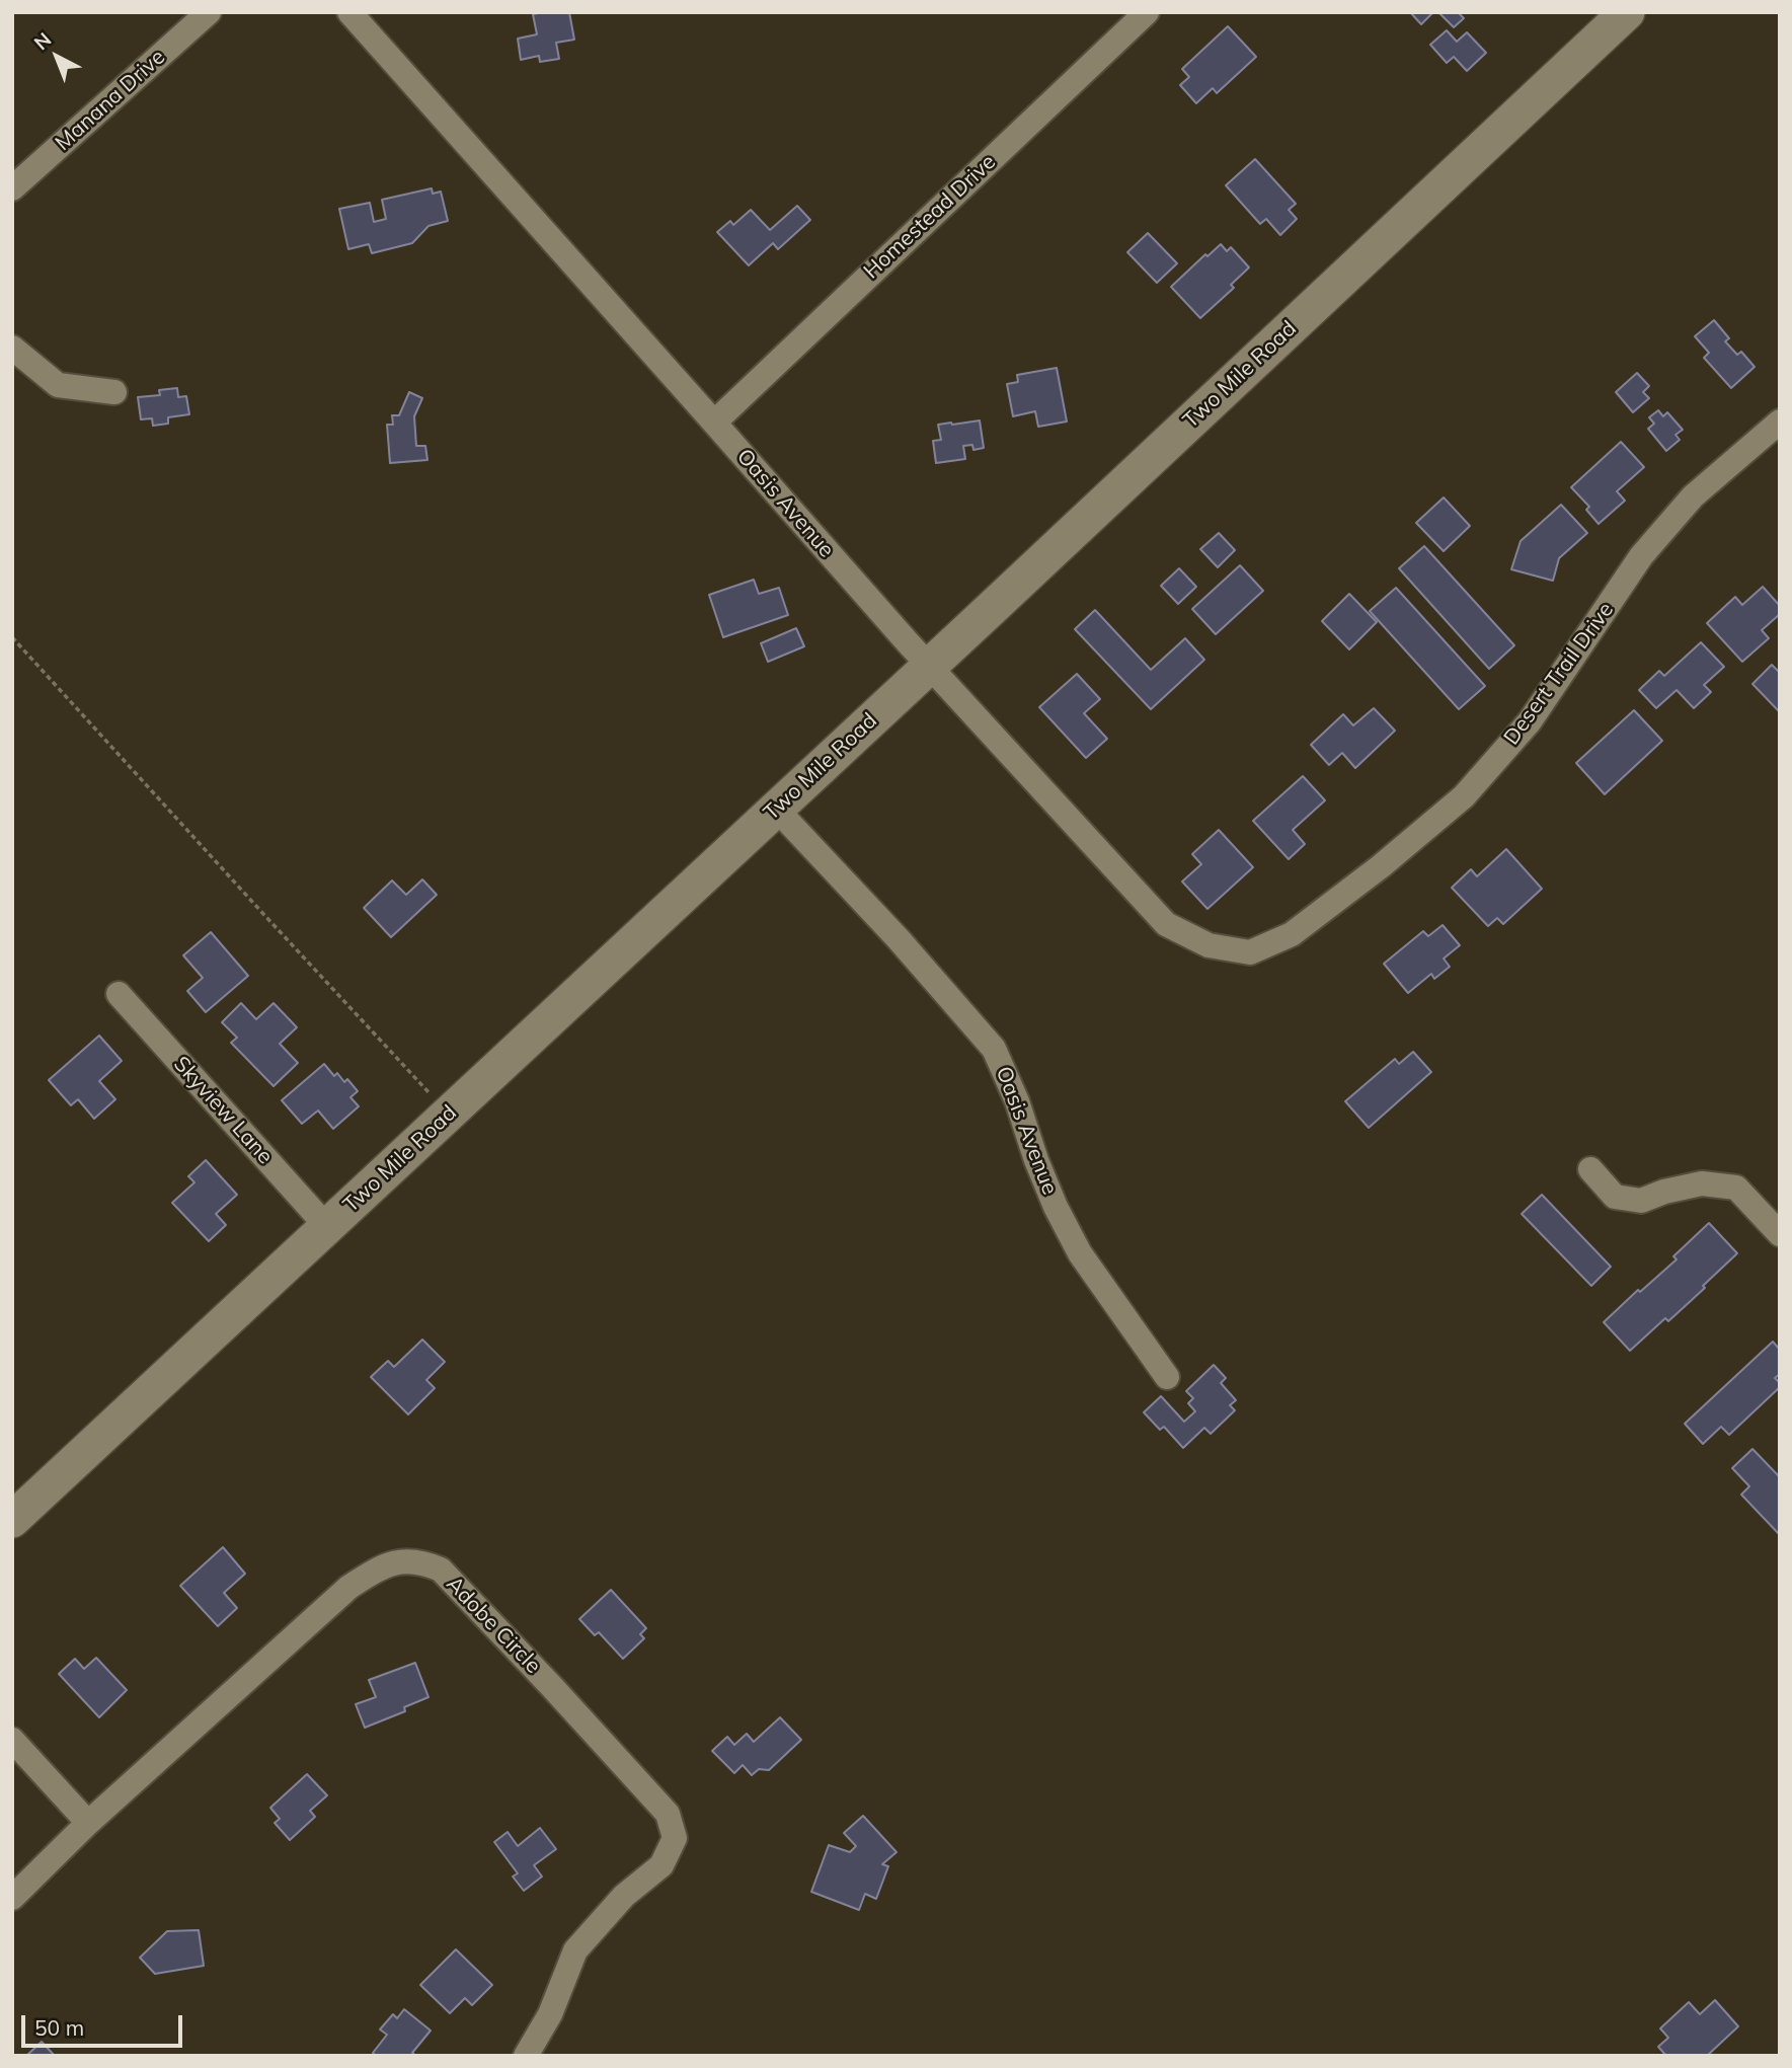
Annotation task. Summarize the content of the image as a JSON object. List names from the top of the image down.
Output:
{
  "streets": {
    "main road": ["Two Mile Road"],
    "street": [
      "Manana Drive",
      "Homestead Drive",
      "Oasis Avenue",
      "Desert Trail Drive",
      "Skyview Lane",
      "Adobe Circle"
    ]
  },
  "crossings": [
    ["Homestead Drive", "Oasis Avenue"],
    ["Two Mile Road", "Oasis Avenue"],
    ["Two Mile Road", "Skyview Lane"],
    ["Oasis Avenue", "Desert Trail Drive"]
  ],
  "scale_bar": "50 m",
  "north": "top left"
}
